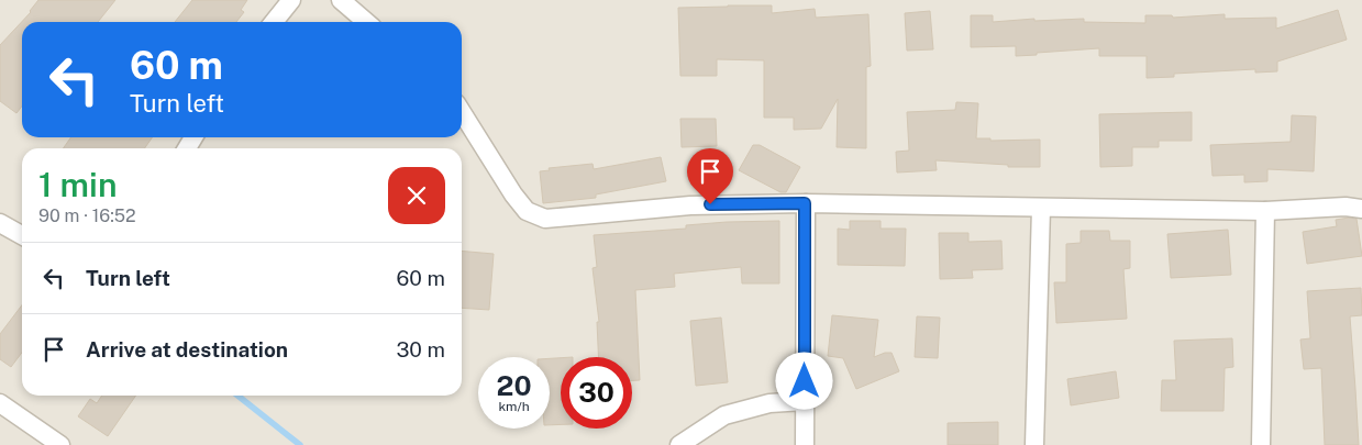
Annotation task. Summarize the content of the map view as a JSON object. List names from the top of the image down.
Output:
{
  "page": {
    "turn": ["60 m", "Turn left"],
    "heading": ["1 min", "90 m · 16:52"],
    "list": [
      {
        "name": "Turn left",
        "value": "60 m"
      },
      {
        "name": "Arrive at destination",
        "value": "30 m"
      }
    ],
    "speed": "20 km/h",
    "limit": "30"
  }
}
